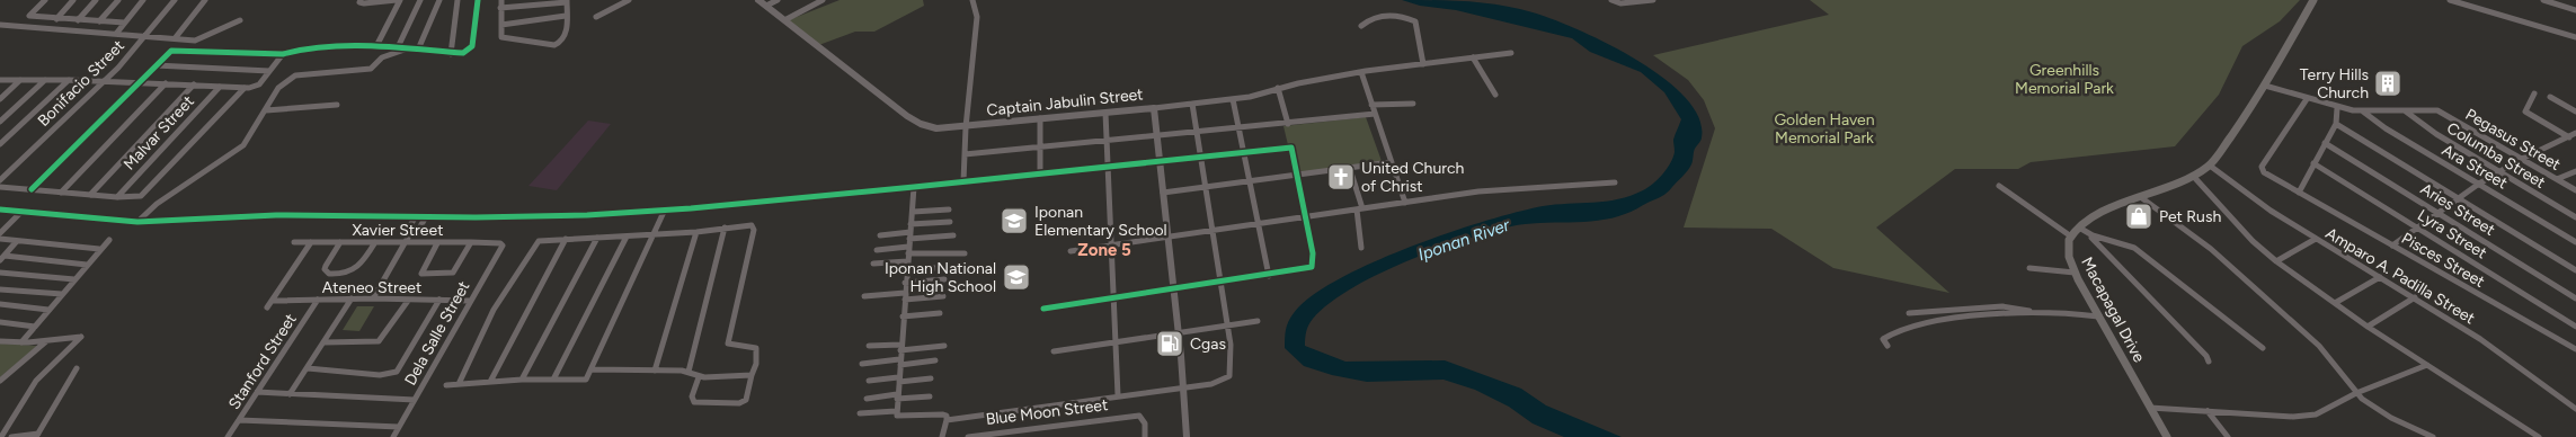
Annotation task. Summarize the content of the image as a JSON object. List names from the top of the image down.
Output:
{
  "streets": {
    "main road": ["Macapagal Drive"],
    "street": [
      "Bonifacio Street",
      "Captain Jabulin Street",
      "Malvar Street",
      "Pegasus Street",
      "Columba Street",
      "Ara Street",
      "Aries Street",
      "Xavier Street",
      "Lyra Street",
      "Pisces Street",
      "Amparo A. Padilla Street",
      "Ateneo Street",
      "Dela Salle Street",
      "Stanford Street",
      "Blue Moon Street"
    ]
  },
  "crossings": [
    ["Pegasus Street", "Columba Street"],
    ["Xavier Street", "Dela Salle Street"],
    ["Ateneo Street", "Dela Salle Street"],
    ["Ateneo Street", "Stanford Street"]
  ],
  "districts": ["Zone 5"],
  "water": ["Iponan River"],
  "parks": ["Greenhills Memorial Park", "Golden Haven Memorial Park"],
  "places": {
    "building": ["Terry Hills Church"],
    "church": ["United Church of Christ"],
    "shop": ["Pet Rush"],
    "school or university": ["Iponan Elementary School", "Iponan National High School"],
    "fuel station": ["Cgas"]
  }
}
